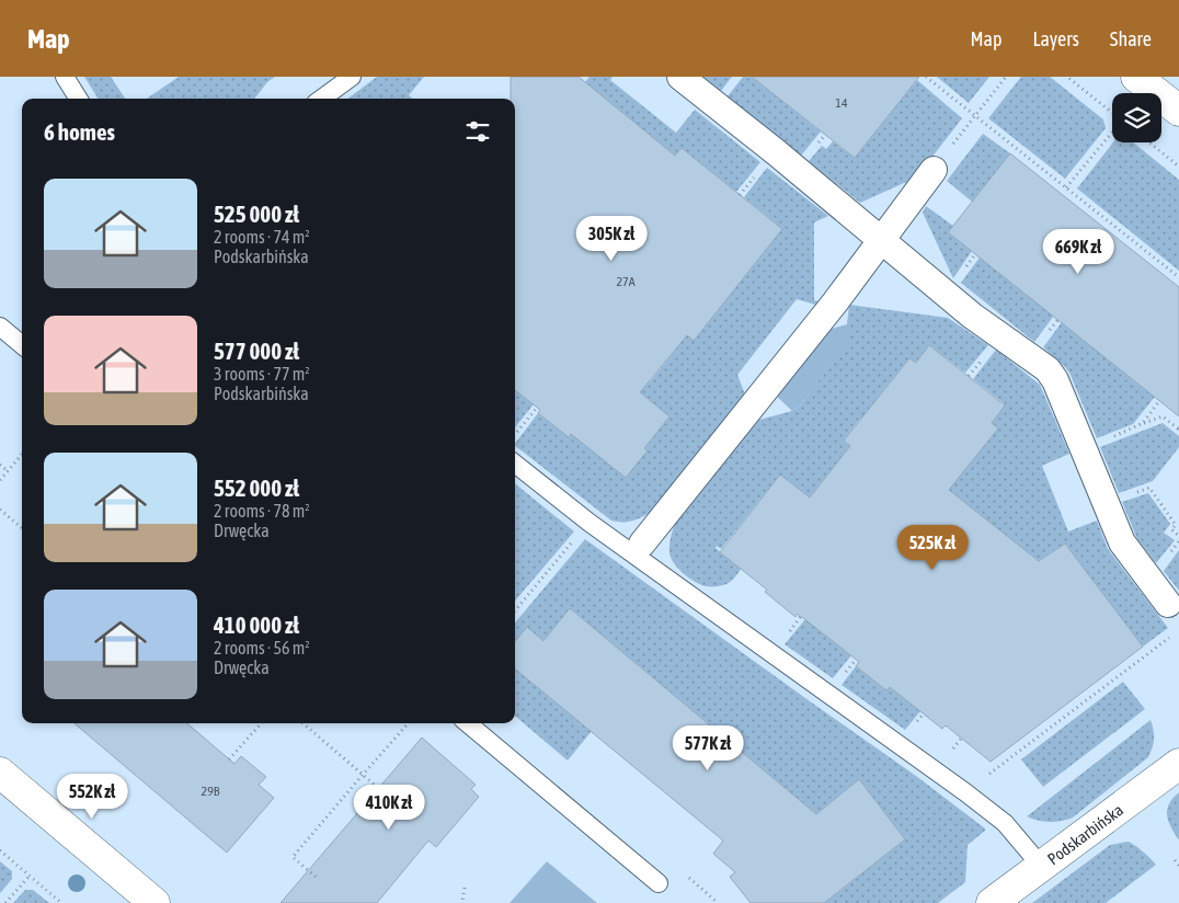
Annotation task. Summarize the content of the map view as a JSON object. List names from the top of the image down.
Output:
{
  "streets": {
    "street": ["Podskarbińska"]
  },
  "house_numbers": ["14", "27A", "29B"],
  "page": {
    "header": "Map",
    "nav": ["Map", "Layers", "Share"],
    "heading": "6 homes",
    "list": [
      {
        "name": "525 000 zł",
        "note": "2 rooms · 74 m² · Podskarbińska"
      },
      {
        "name": "577 000 zł",
        "note": "3 rooms · 77 m² · Podskarbińska"
      },
      {
        "name": "552 000 zł",
        "note": "2 rooms · 78 m² · Drwęcka"
      },
      {
        "name": "410 000 zł",
        "note": "2 rooms · 56 m² · Drwęcka"
      }
    ],
    "price": [
      "305K zł",
      "669K zł",
      "525K zł",
      "577K zł",
      "552K zł",
      "410K zł"
    ]
  }
}
